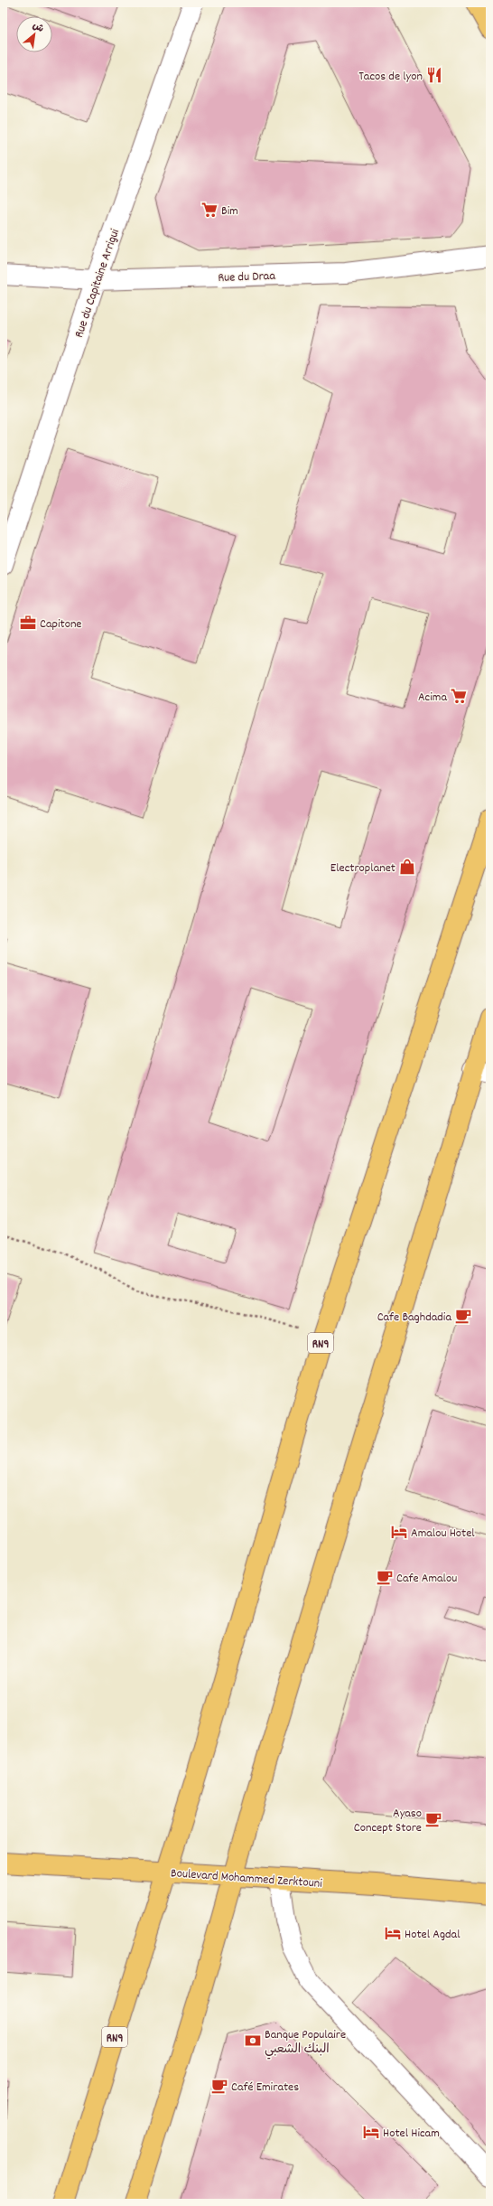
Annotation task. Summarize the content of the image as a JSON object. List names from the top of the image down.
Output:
{
  "streets": {
    "main road": ["RN9", "Boulevard Mohammed Zerktouni"],
    "street": ["Rue du Draa", "Rue du Capitaine Arrigui"]
  },
  "crossings": [
    ["Rue du Draa", "Rue du Capitaine Arrigui"],
    ["RN9", "Boulevard Mohammed Zerktouni"]
  ],
  "places": {
    "restaurant": ["Tacos de lyon"],
    "supermarket": ["Bim", "Acima"],
    "office": ["Capitone"],
    "shop": ["Electroplanet"],
    "cafe": [
      "Cafe Baghdadia",
      "Cafe Amalou",
      "Ayaso Concept Store",
      "Café Emirates"
    ],
    "hotel": ["Amalou Hotel", "Hotel Agdal", "Hotel Hicam"],
    "bank": ["Banque Populaire البنك الشعبي"]
  },
  "north": "top right"
}
